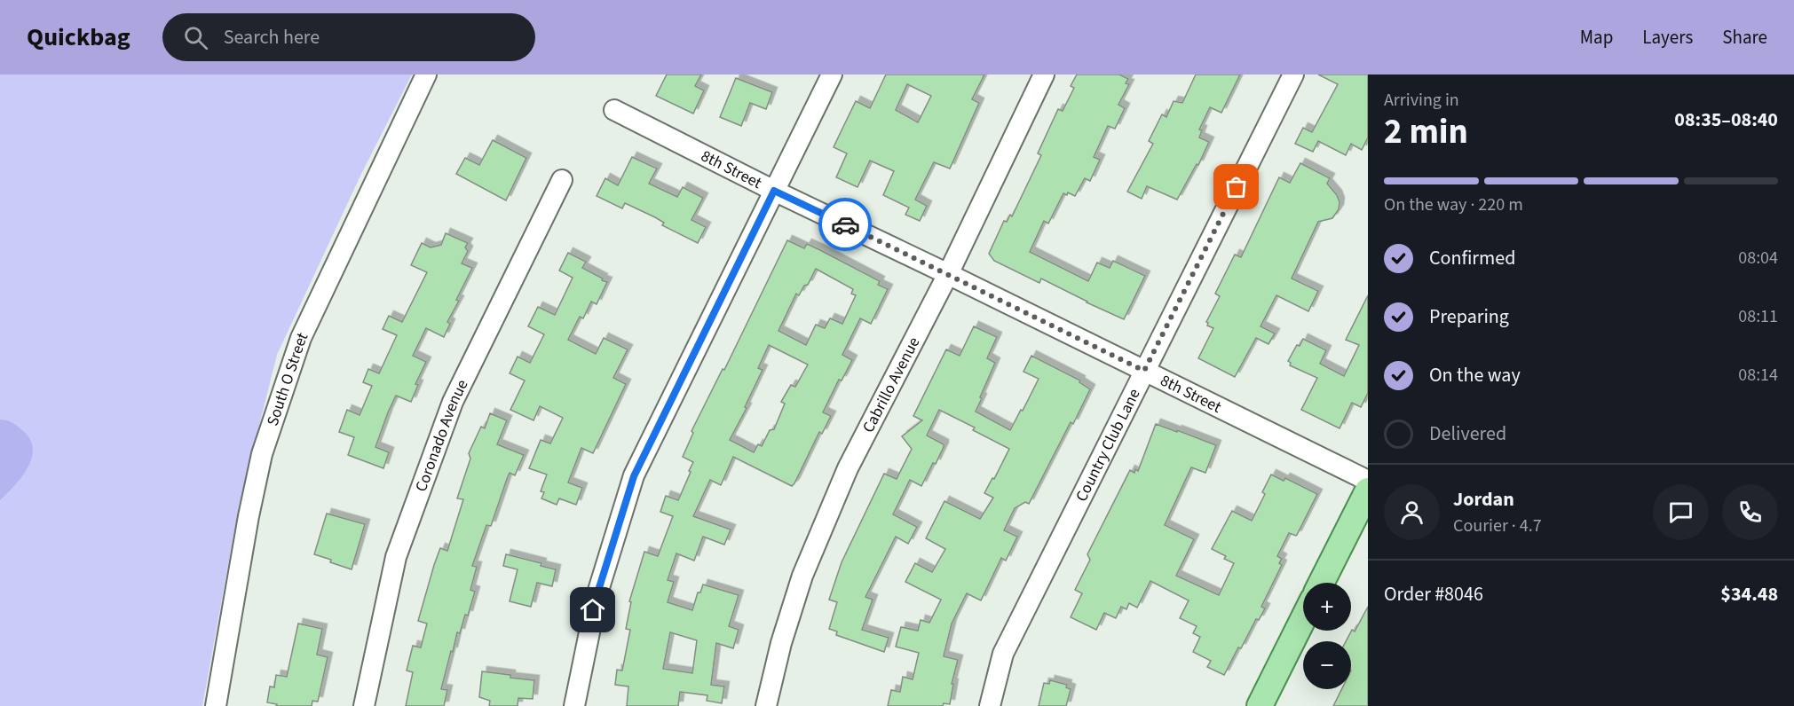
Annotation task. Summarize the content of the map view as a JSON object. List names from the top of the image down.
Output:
{
  "streets": {
    "street": [
      "8th Street",
      "South O Street",
      "Cabrillo Avenue",
      "Coronado Avenue",
      "Country Club Lane"
    ]
  },
  "crossings": [
    ["8th Street", "Cabrillo Avenue"],
    ["8th Street", "Country Club Lane"]
  ],
  "page": {
    "header": "Quickbag",
    "search": "Search here",
    "nav": ["Map", "Layers", "Share"],
    "heading": ["2 min", "Arriving in", "08:35–08:40"],
    "panel": [
      "Jordan",
      "Courier · 4.7",
      "Order #8046",
      "$34.48"
    ],
    "bar": "On the way · 220 m",
    "list": [
      ["Confirmed", "08:04"],
      ["Preparing", "08:11"],
      ["On the way", "08:14"],
      "Delivered"
    ],
    "map_buttons": ["+", "−"]
  }
}
